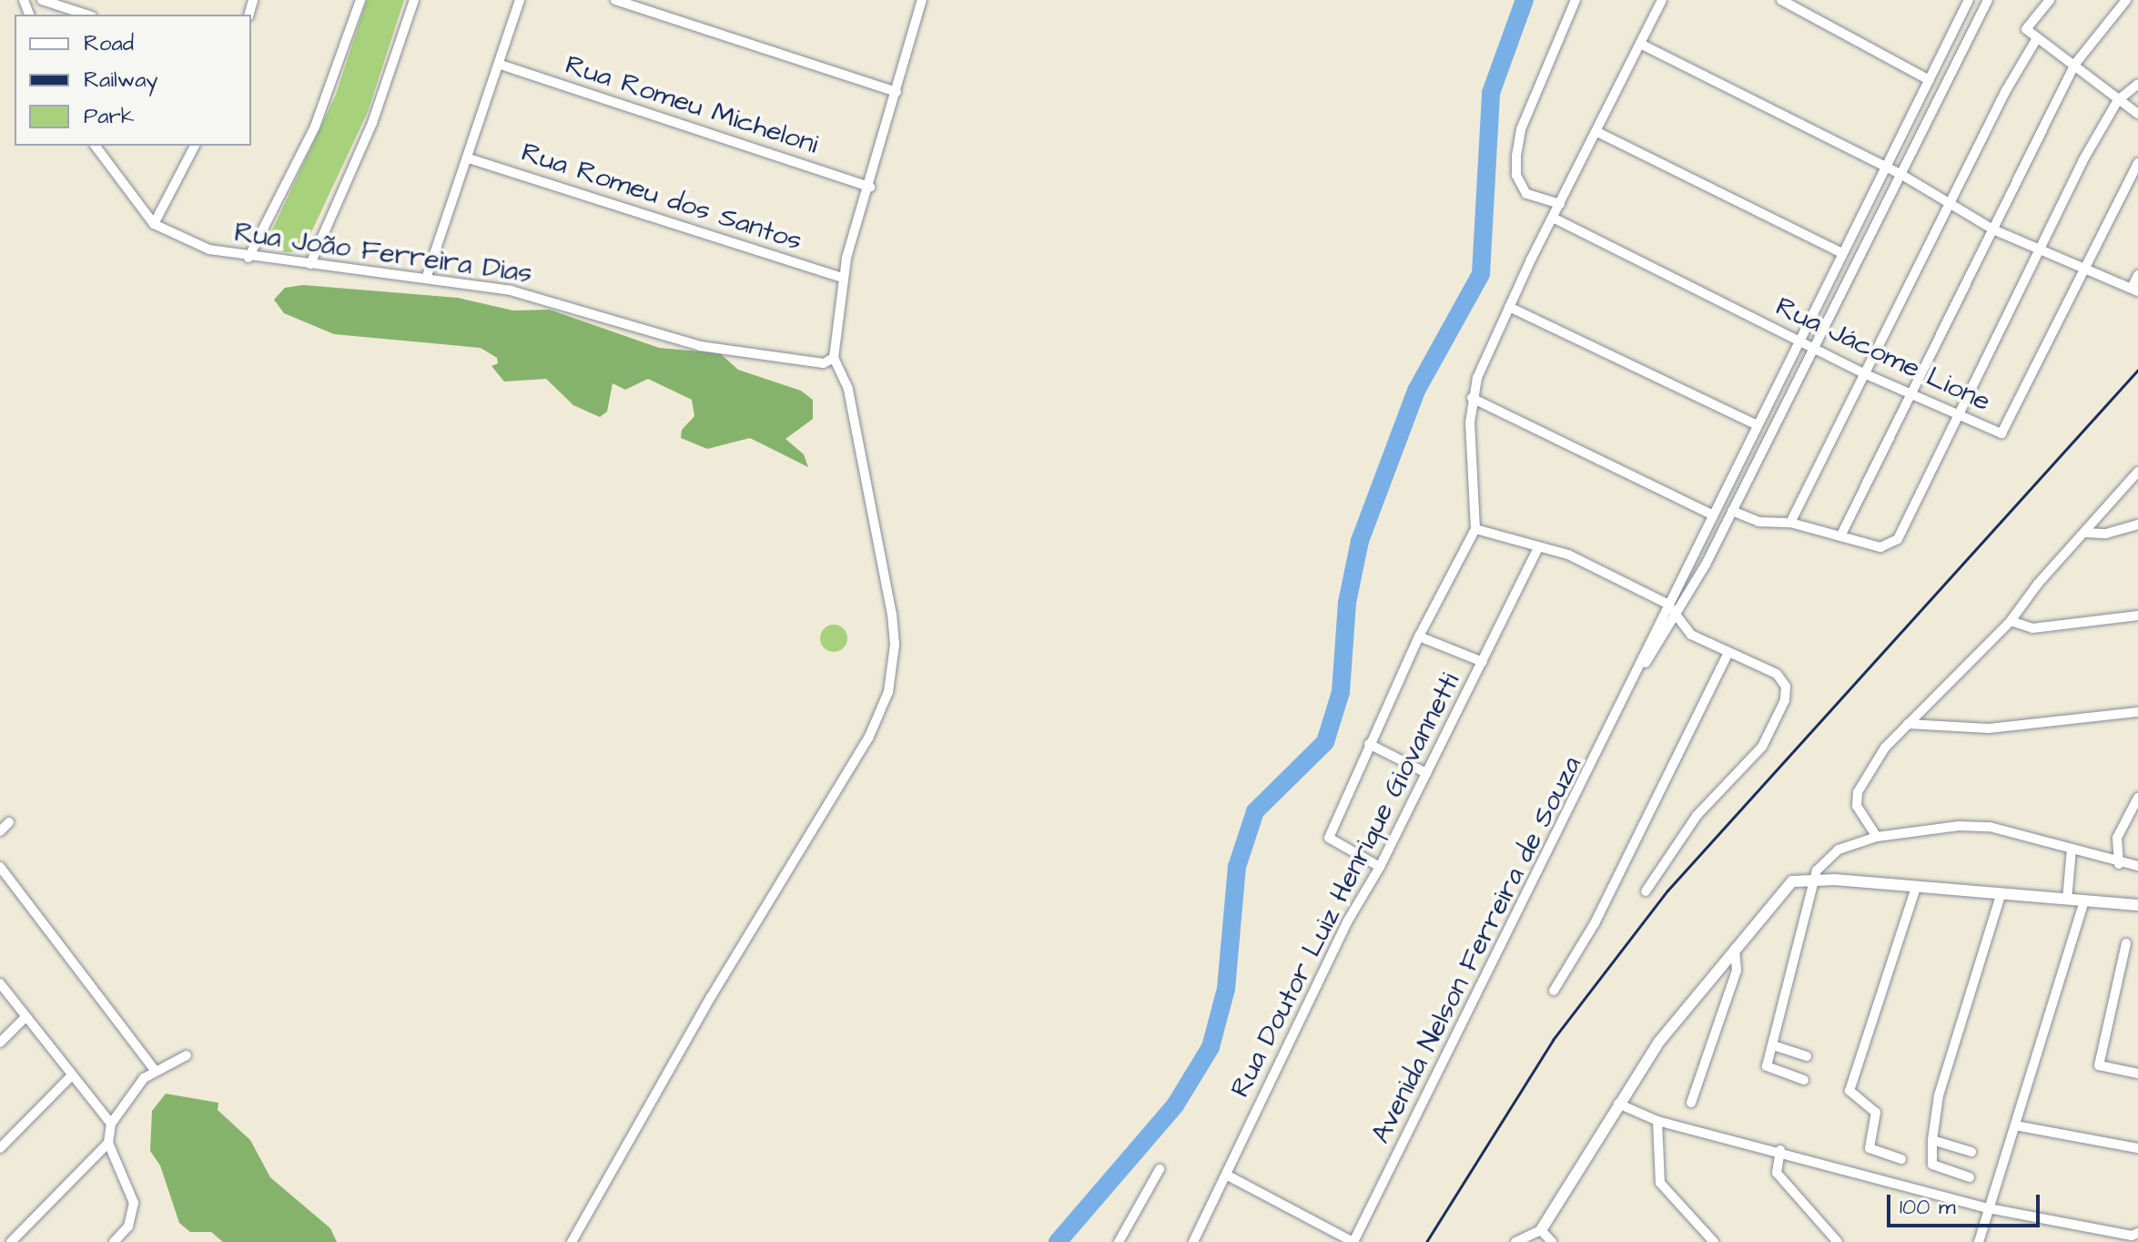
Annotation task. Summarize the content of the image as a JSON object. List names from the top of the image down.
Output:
{
  "streets": {
    "street": [
      "Rua Romeu Micheloni",
      "Rua Romeu dos Santos",
      "Rua João Ferreira Dias",
      "Rua Jácome Lione",
      "Rua Doutor Luiz Henrique Giovannetti",
      "Avenida Nelson Ferreira de Souza"
    ]
  },
  "crossings": [
    ["Rua Jácome Lione", "Avenida Nelson Ferreira de Souza"]
  ],
  "legend": ["Road", "Railway", "Park"],
  "scale_bar": "100 m"
}
